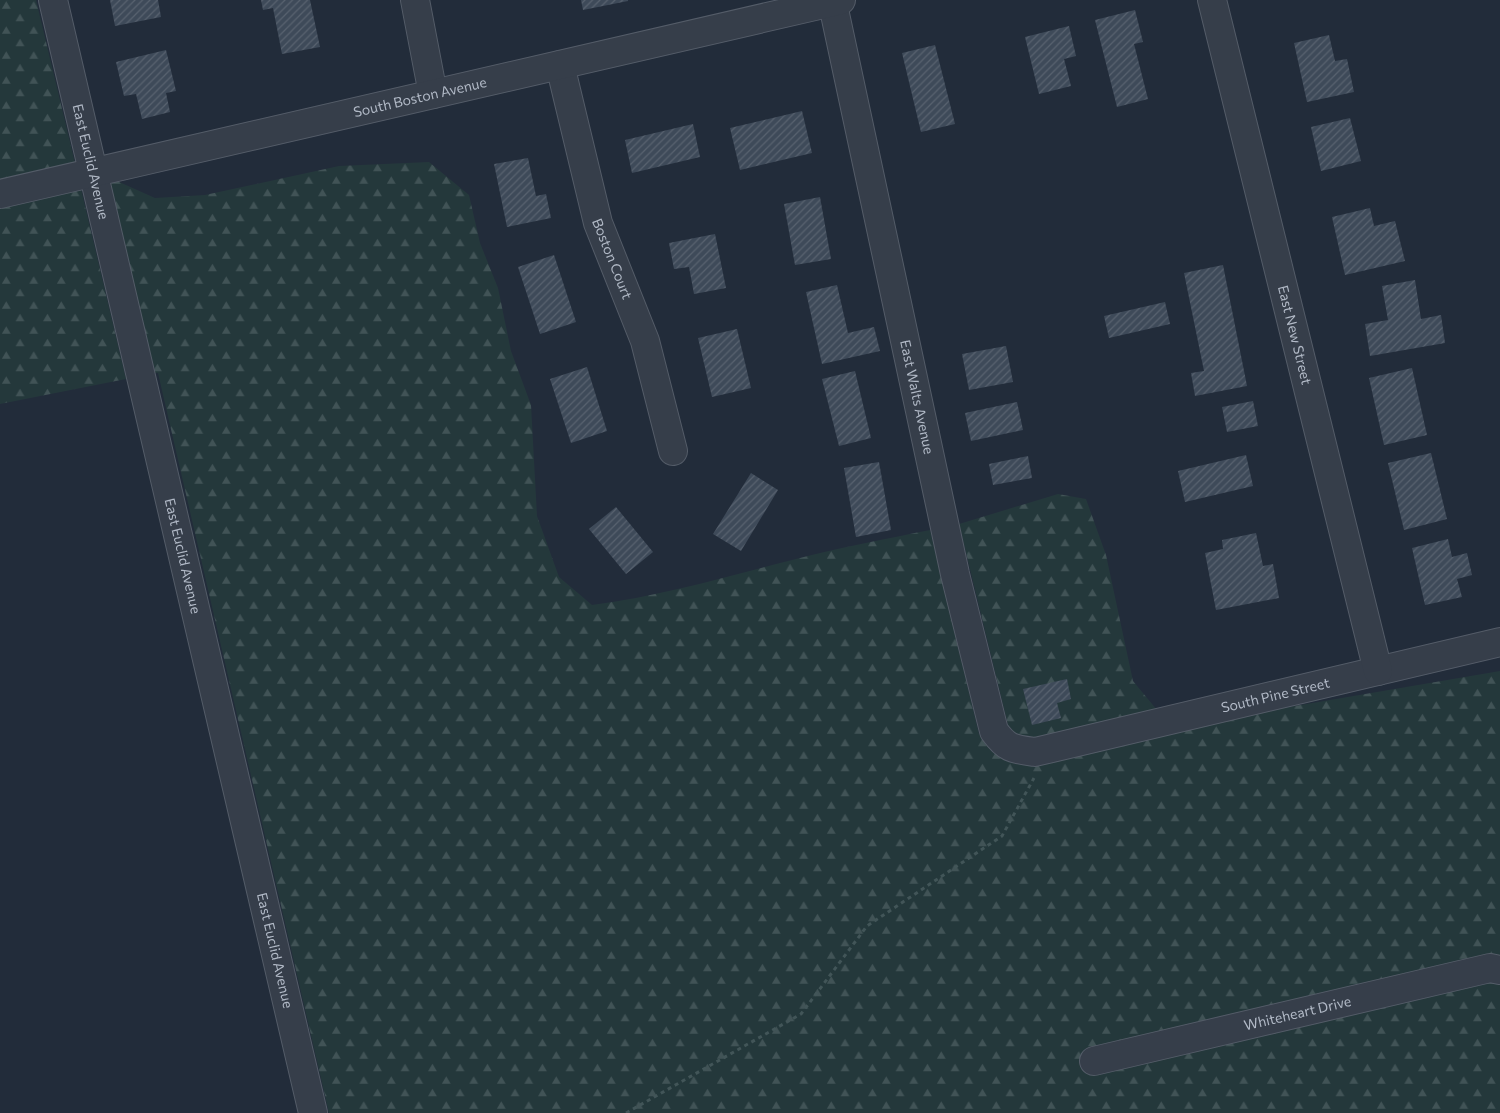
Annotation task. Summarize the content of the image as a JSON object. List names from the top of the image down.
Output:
{
  "streets": {
    "street": [
      "South Boston Avenue",
      "East Euclid Avenue",
      "Boston Court",
      "East New Street",
      "East Walts Avenue",
      "South Pine Street",
      "Whiteheart Drive"
    ]
  },
  "crossings": [
    ["South Boston Avenue", "East Euclid Avenue"],
    ["South Boston Avenue", "Boston Court"],
    ["South Boston Avenue", "East Walts Avenue"],
    ["East New Street", "South Pine Street"],
    ["East Walts Avenue", "South Pine Street"]
  ]
}
